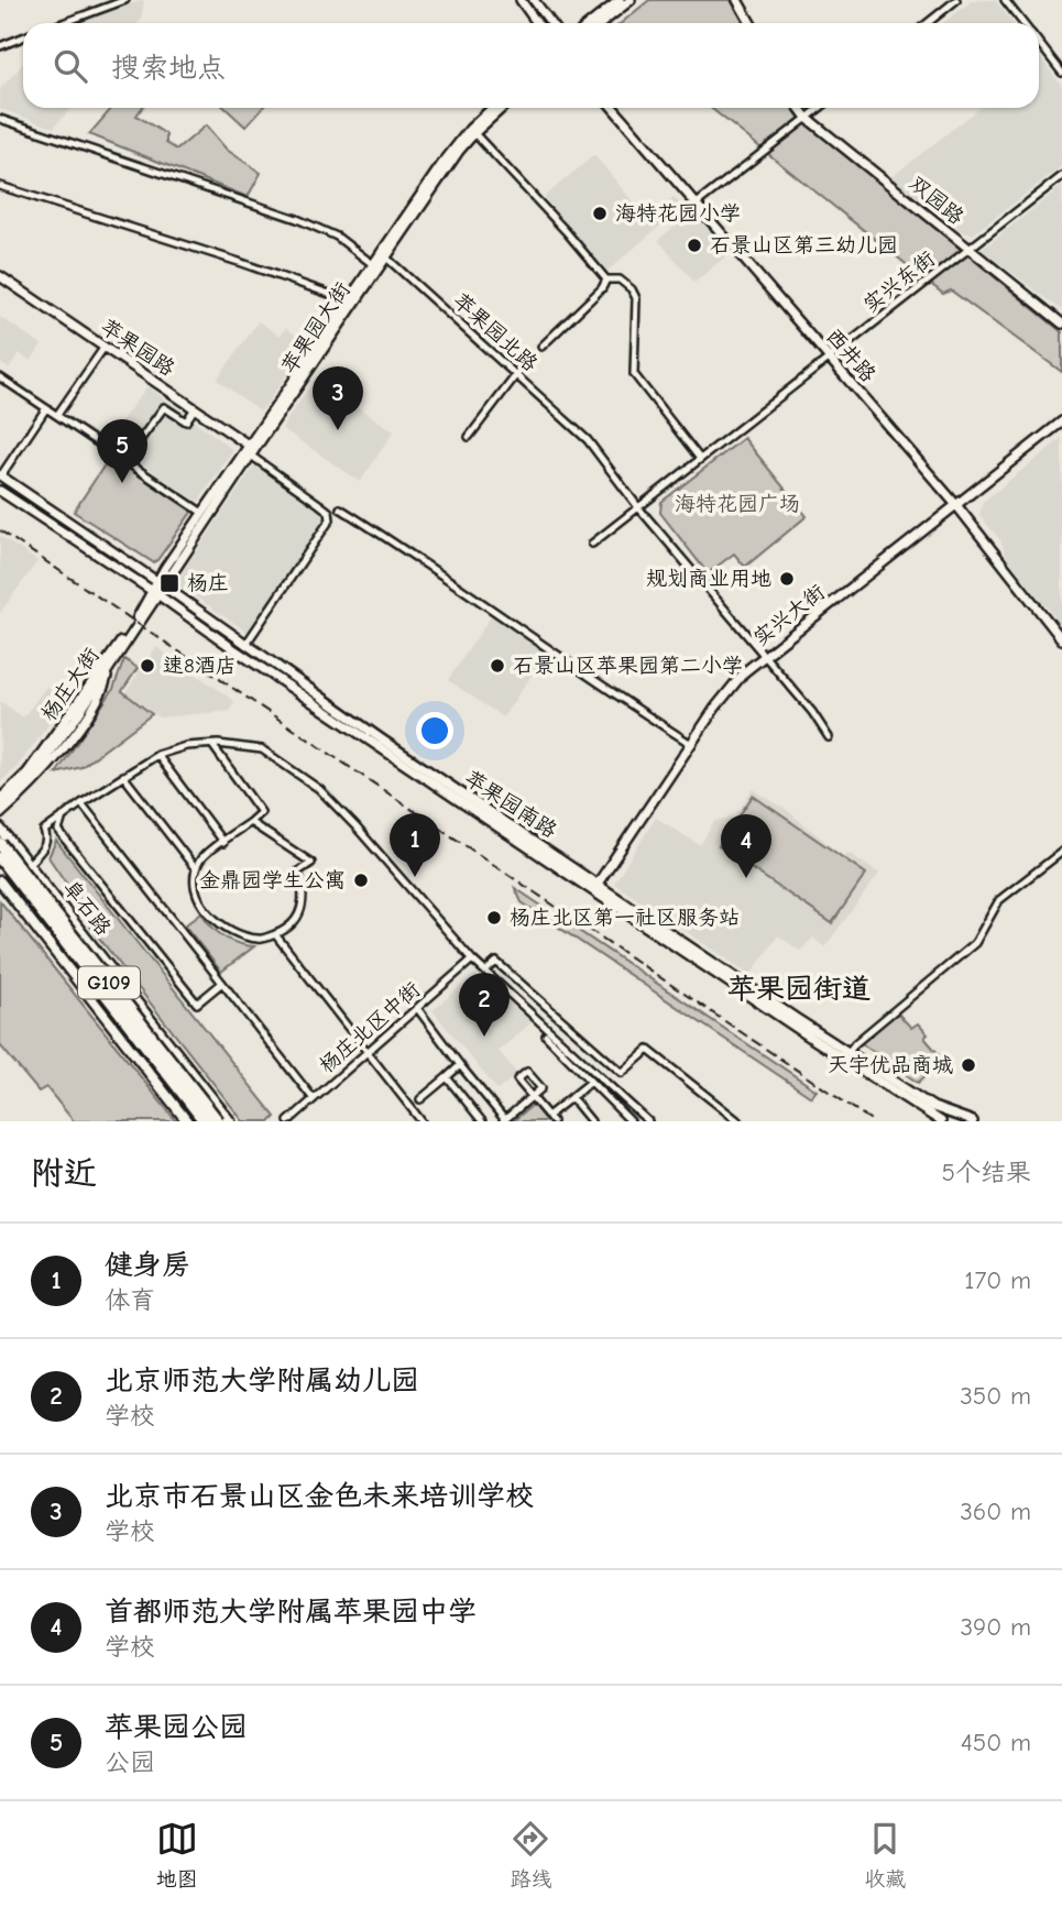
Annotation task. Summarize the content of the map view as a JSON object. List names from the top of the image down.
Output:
{
  "streets": {
    "highway": ["阜石路", "G109"],
    "main road": [
      "双园路",
      "苹果园大街",
      "苹果园路",
      "西井路",
      "实兴大街",
      "杨庄大街",
      "苹果园南路"
    ],
    "street": ["实兴东街", "苹果园北路", "杨庄北区中街"]
  },
  "crossings": [
    ["双园路", "实兴东街"],
    ["实兴东街", "苹果园北路"],
    ["实兴东街", "西井路"],
    ["苹果园大街", "苹果园北路"],
    ["苹果园大街", "苹果园路"],
    ["苹果园大街", "杨庄大街"],
    ["苹果园大街", "苹果园南路"],
    ["苹果园北路", "实兴大街"],
    ["西井路", "实兴大街"],
    ["实兴大街", "苹果园南路"],
    ["杨庄大街", "苹果园南路"]
  ],
  "districts": ["苹果园街道"],
  "parks": ["海特花园广场"],
  "places": {
    "other": [
      "海特花园小学",
      "石景山区第三幼儿园",
      "规划商业用地",
      "速8酒店",
      "石景山区苹果园第二小学",
      "金鼎园学生公寓",
      "杨庄北区第一社区服务站",
      "天宇优品商城"
    ],
    "transit": ["杨庄"]
  },
  "page": {
    "search": "搜索地点",
    "pins": [
      "3",
      "5",
      "1",
      "4",
      "2"
    ],
    "heading": ["附近", "5个结果"],
    "list": [
      {
        "mark": "1",
        "name": "健身房",
        "note": "体育",
        "value": "170 m"
      },
      {
        "mark": "2",
        "name": "北京师范大学附属幼儿园",
        "note": "学校",
        "value": "350 m"
      },
      {
        "mark": "3",
        "name": "北京市石景山区金色未来培训学校",
        "note": "学校",
        "value": "360 m"
      },
      {
        "mark": "4",
        "name": "首都师范大学附属苹果园中学",
        "note": "学校",
        "value": "390 m"
      },
      {
        "mark": "5",
        "name": "苹果园公园",
        "note": "公园",
        "value": "450 m"
      }
    ],
    "nav": ["地图", "路线", "收藏"]
  }
}
